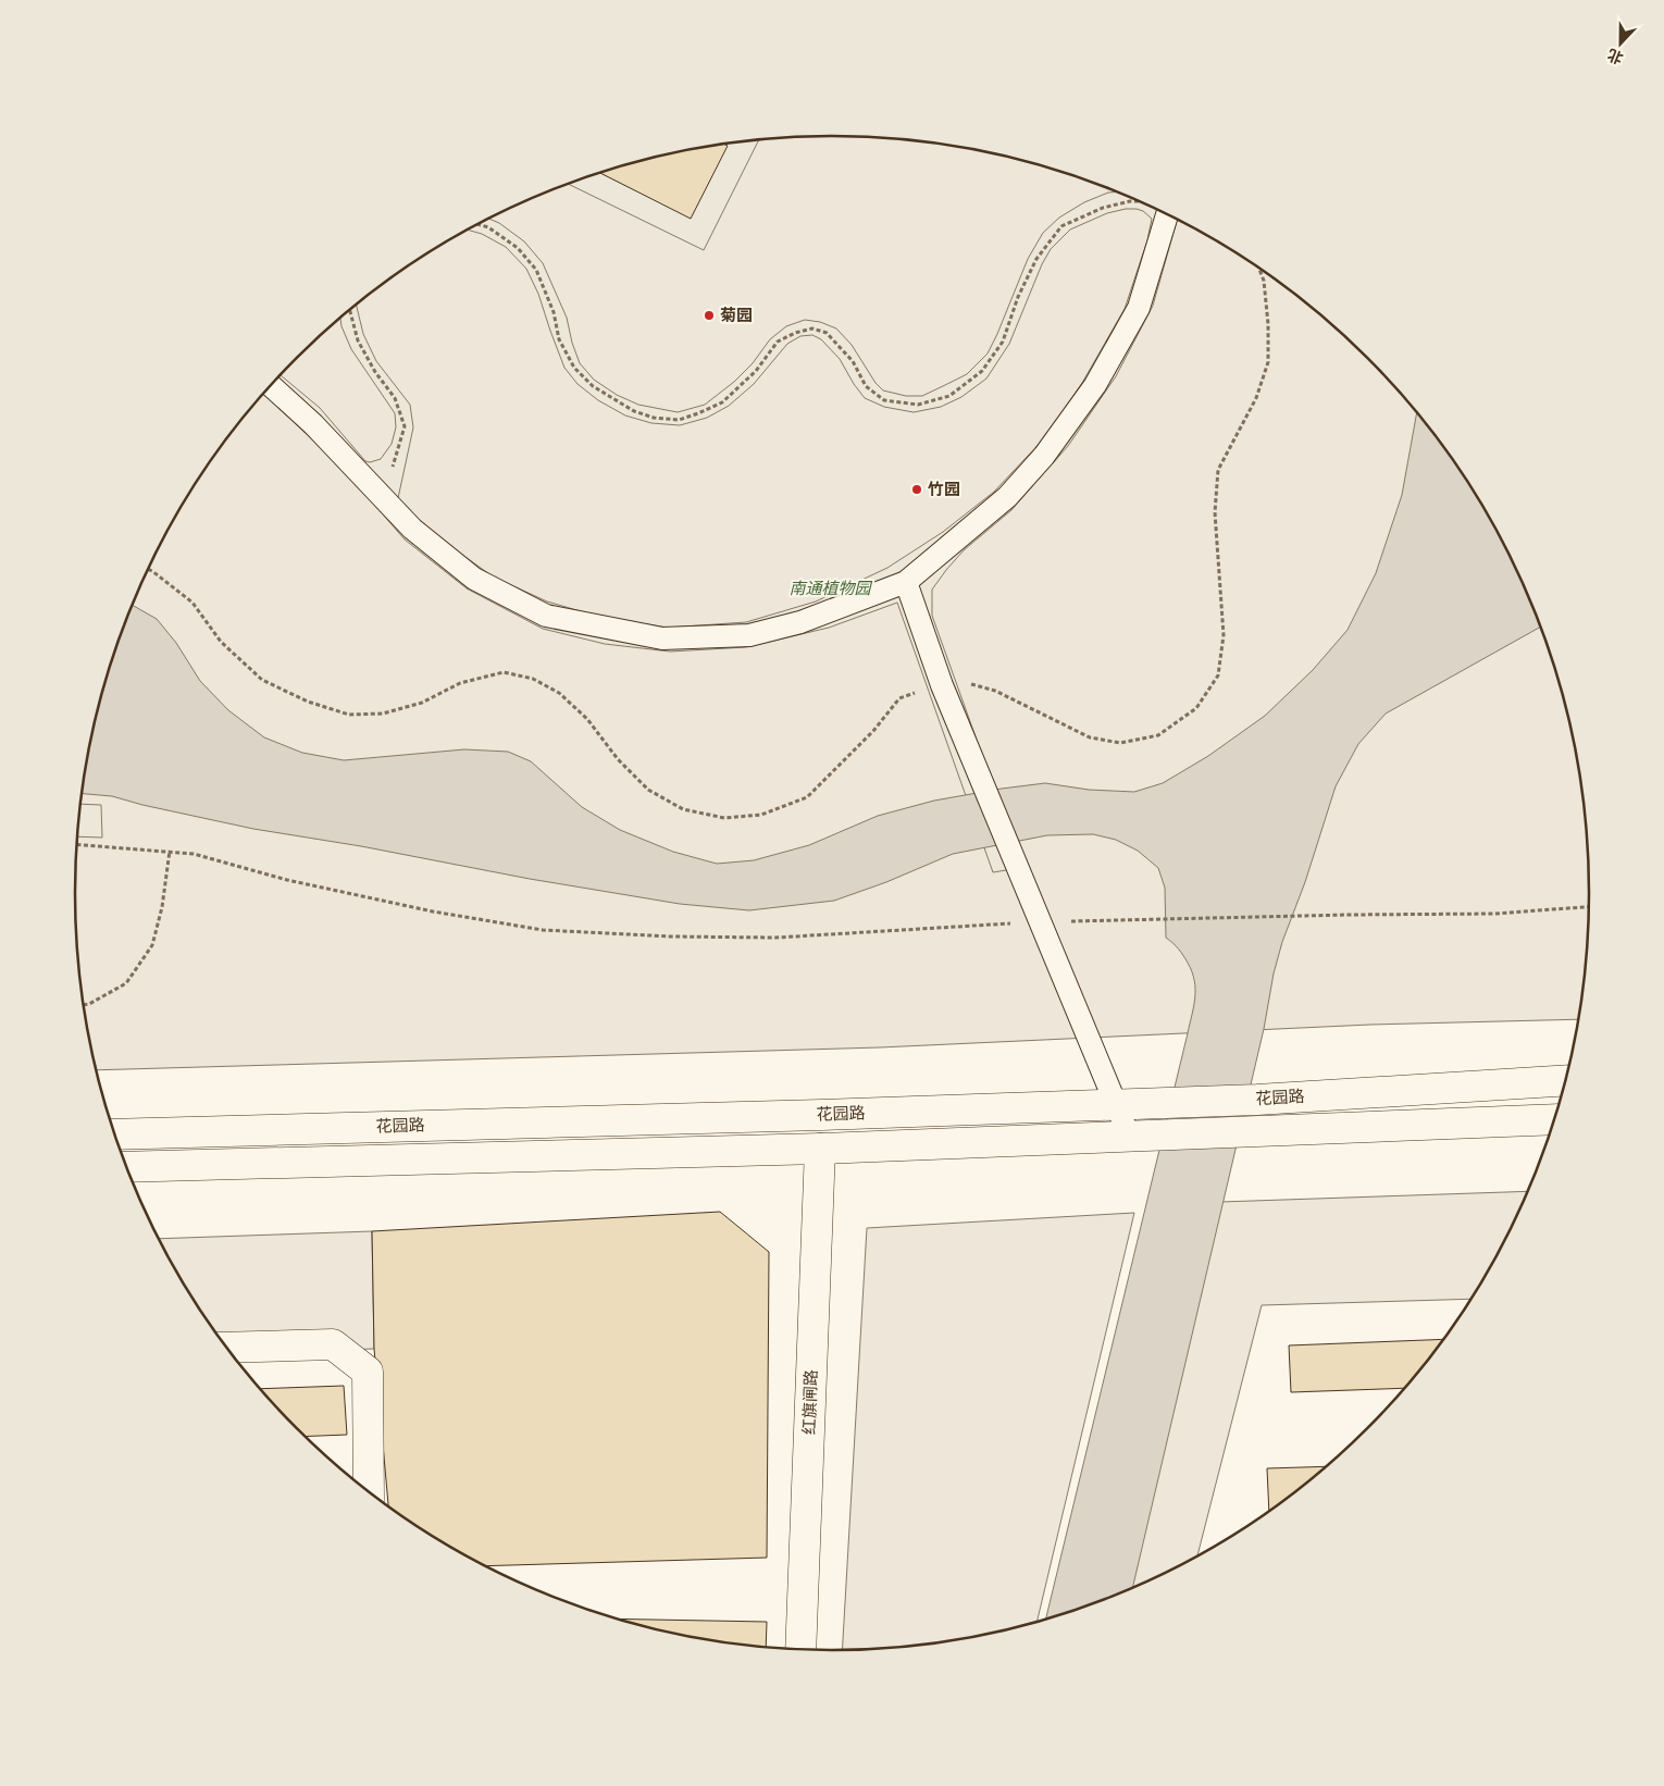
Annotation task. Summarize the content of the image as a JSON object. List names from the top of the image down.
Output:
{
  "streets": {
    "main road": ["花园路", "红旗闸路"]
  },
  "crossings": [
    ["花园路", "红旗闸路"]
  ],
  "parks": ["南通植物园"],
  "places": ["菊园", "竹园"],
  "north": "bottom"
}
